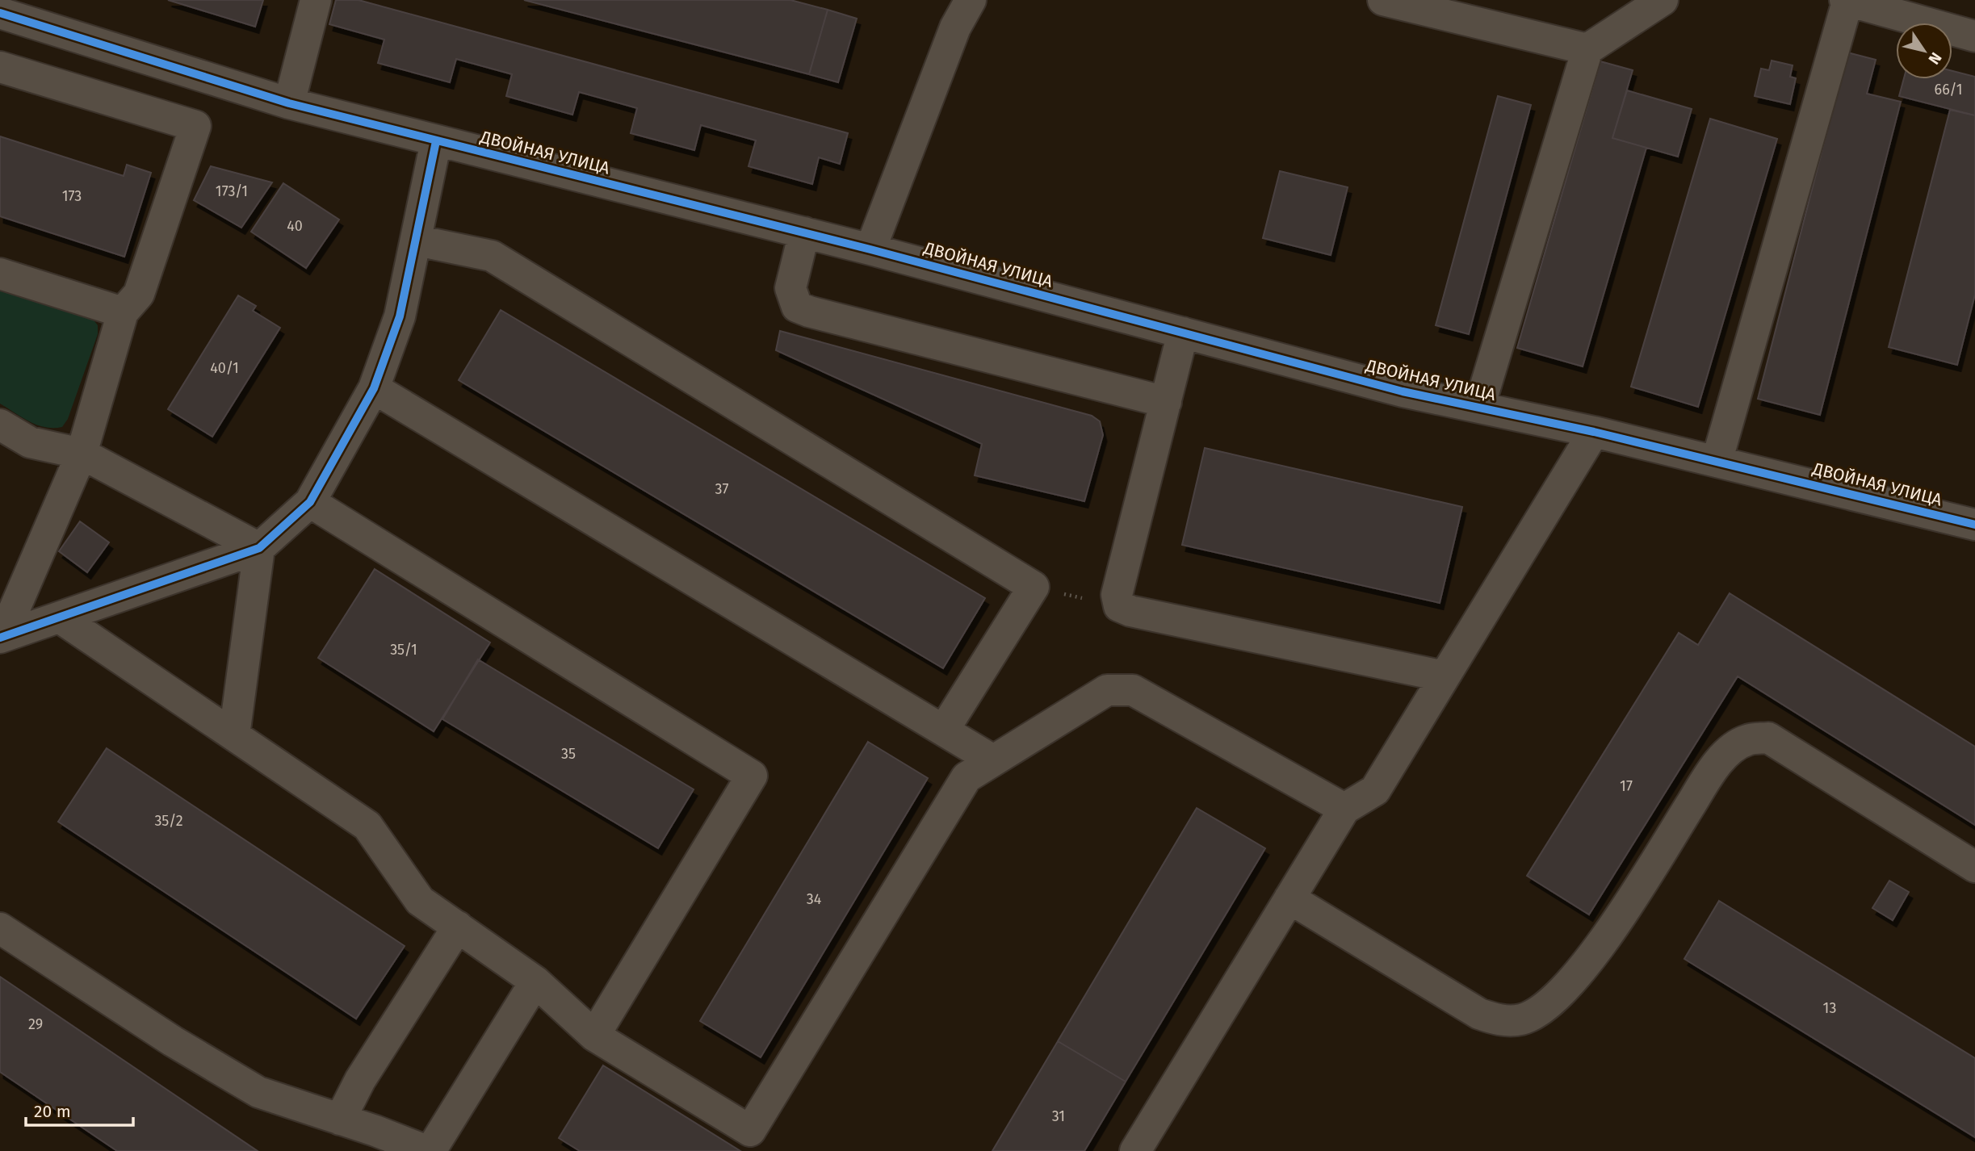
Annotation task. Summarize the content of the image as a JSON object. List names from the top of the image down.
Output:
{
  "streets": {
    "street": ["ДВОЙНАЯ УЛИЦА"]
  },
  "house_numbers": [
    "66/1",
    "173/1",
    "173",
    "40",
    "40/1",
    "37",
    "35/1",
    "35",
    "17",
    "35/2",
    "34",
    "13",
    "29",
    "31"
  ],
  "scale_bar": "20 m",
  "north": "bottom right"
}
